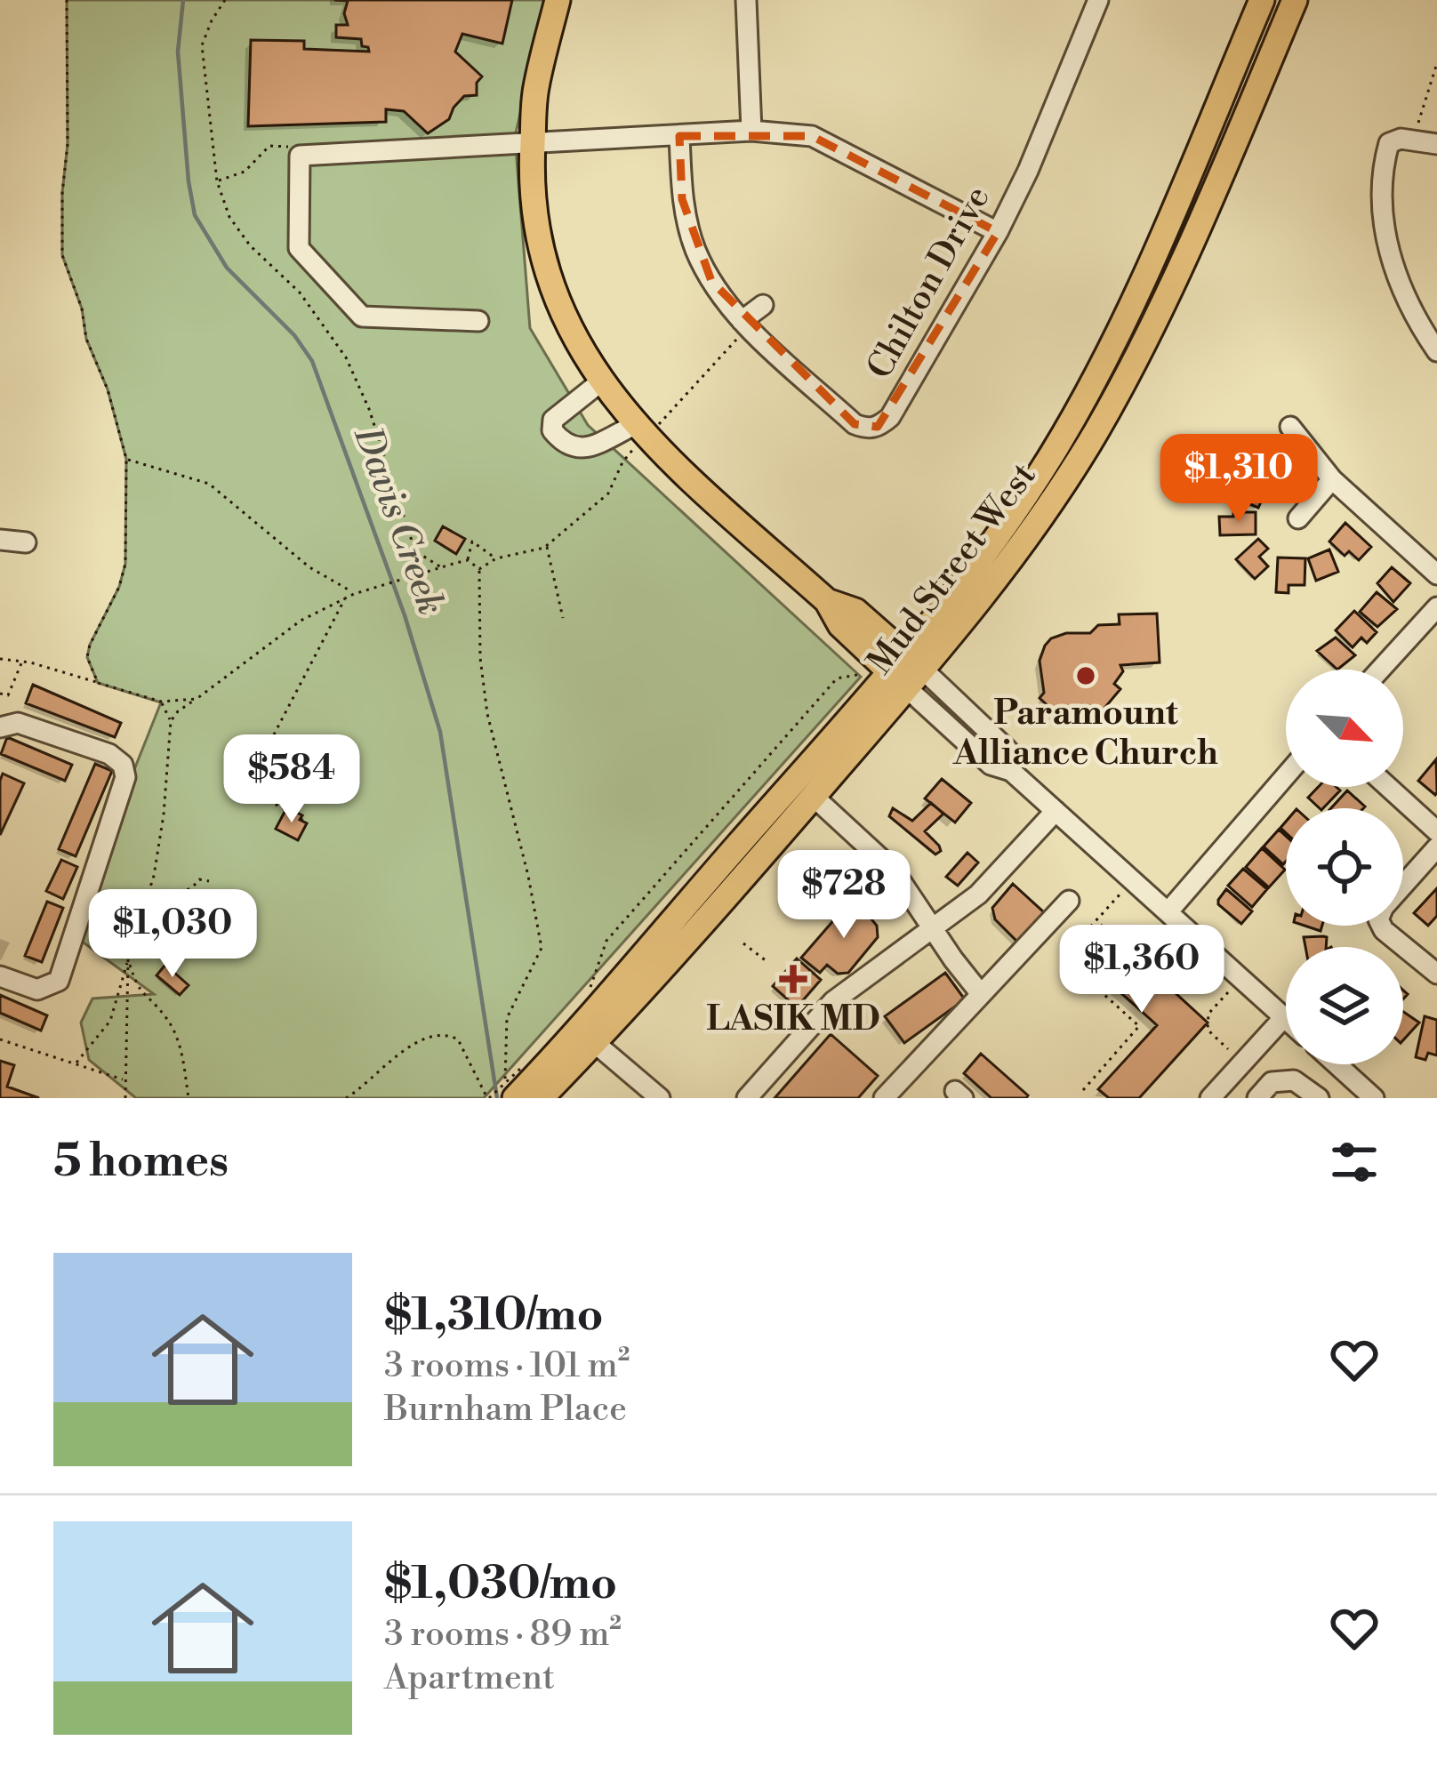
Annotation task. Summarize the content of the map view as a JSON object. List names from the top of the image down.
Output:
{
  "streets": {
    "main road": ["Mud Street West"],
    "street": ["Chilton Drive"]
  },
  "water": ["Davis Creek"],
  "places": {
    "other": ["Paramount Alliance Church"],
    "health": ["LASIK MD"]
  },
  "north": "bottom right",
  "page": {
    "price": [
      "$1,310",
      "$584",
      "$728",
      "$1,030",
      "$1,360"
    ],
    "heading": "5 homes",
    "list": [
      {
        "name": "$1,310/mo",
        "note": "3 rooms · 101 m² · Burnham Place"
      },
      {
        "name": "$1,030/mo",
        "note": "3 rooms · 89 m² · Apartment"
      }
    ]
  }
}
